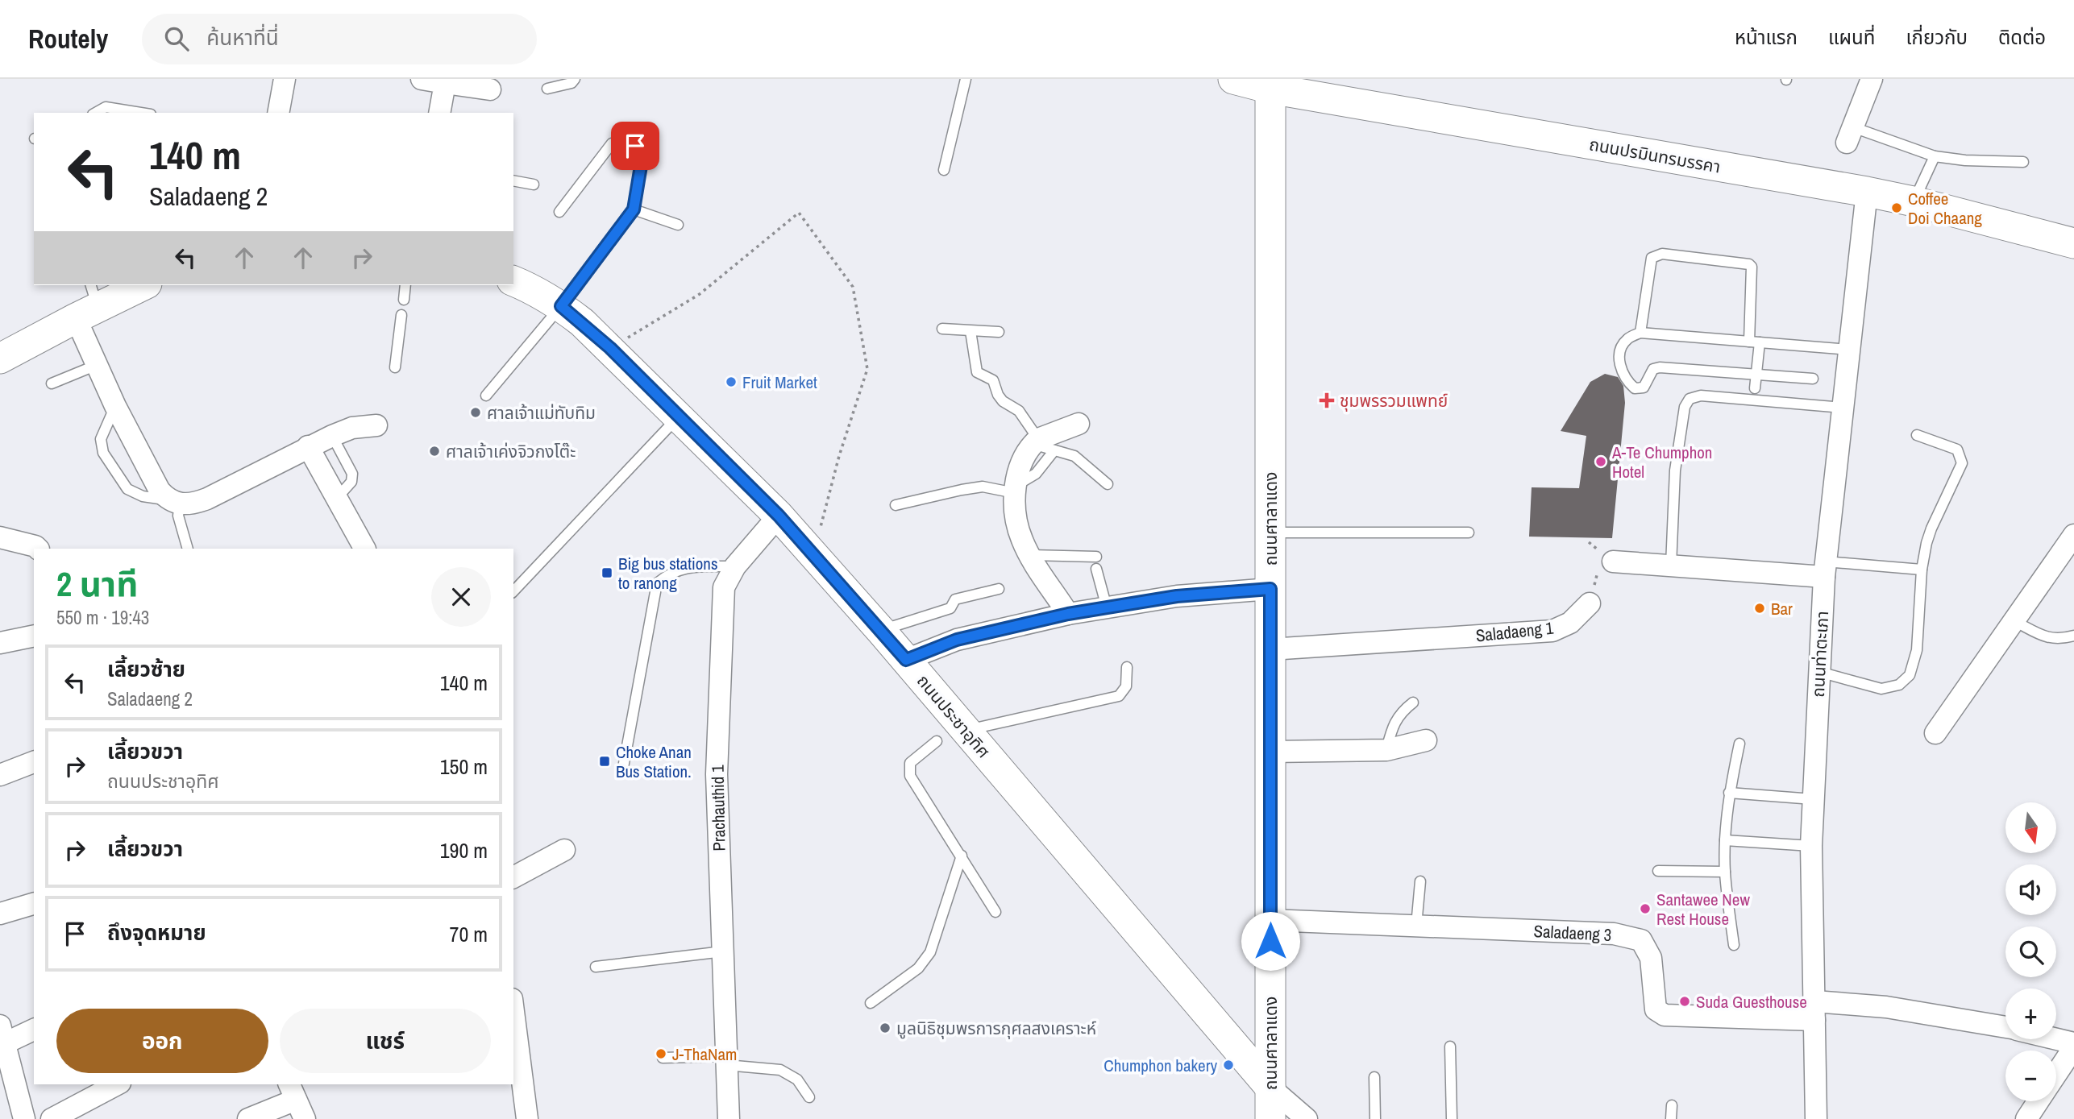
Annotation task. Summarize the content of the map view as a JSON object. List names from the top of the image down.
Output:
{
  "streets": {
    "street": [
      "ถนนปรมินทรมรรคา",
      "ถนนศาลาแดง",
      "Saladaeng 1",
      "ถนนท่าตะเภา",
      "ถนนประชาอุทิศ",
      "Prachauthid 1",
      "Saladaeng 3"
    ]
  },
  "crossings": [
    ["ถนนปรมินทรมรรคา", "ถนนศาลาแดง"],
    ["ถนนปรมินทรมรรคา", "ถนนท่าตะเภา"],
    ["ถนนศาลาแดง", "Saladaeng 1"],
    ["ถนนศาลาแดง", "ถนนประชาอุทิศ"],
    ["ถนนศาลาแดง", "Saladaeng 3"],
    ["ถนนท่าตะเภา", "Saladaeng 3"],
    ["ถนนประชาอุทิศ", "Prachauthid 1"]
  ],
  "places": {
    "other": [
      "Coffee Doi Chaang",
      "Fruit Market",
      "ศาลเจ้าแม่ทับทิม",
      "ศาลเจ้าเค่งจิวกงโต๊ะ",
      "A-Te Chumphon Hotel",
      "Bar",
      "Santawee New Rest House",
      "Suda Guesthouse",
      "มูลนิธิชุมพรการกุศลสงเคราะห์",
      "J-ThaNam",
      "Chumphon bakery"
    ],
    "health": ["ชุมพรรวมแพทย์"],
    "transit": ["Big bus stations to ranong", "Choke Anan Bus Station."]
  },
  "north": "bottom",
  "page": {
    "header": "Routely",
    "search": "ค้นหาที่นี่",
    "nav": [
      "หน้าแรก",
      "แผนที่",
      "เกี่ยวกับ",
      "ติดต่อ"
    ],
    "turn": ["140 m", "Saladaeng 2"],
    "heading": ["2 นาที", "550 m · 19:43"],
    "list": [
      {
        "name": "เลี้ยวซ้าย",
        "note": "Saladaeng 2",
        "value": "140 m"
      },
      {
        "name": "เลี้ยวขวา",
        "note": "ถนนประชาอุทิศ",
        "value": "150 m"
      },
      {
        "name": "เลี้ยวขวา",
        "value": "190 m"
      },
      {
        "name": "ถึงจุดหมาย",
        "value": "70 m"
      }
    ],
    "map_buttons": ["+", "−"],
    "buttons": ["ออก", "แชร์"]
  }
}
